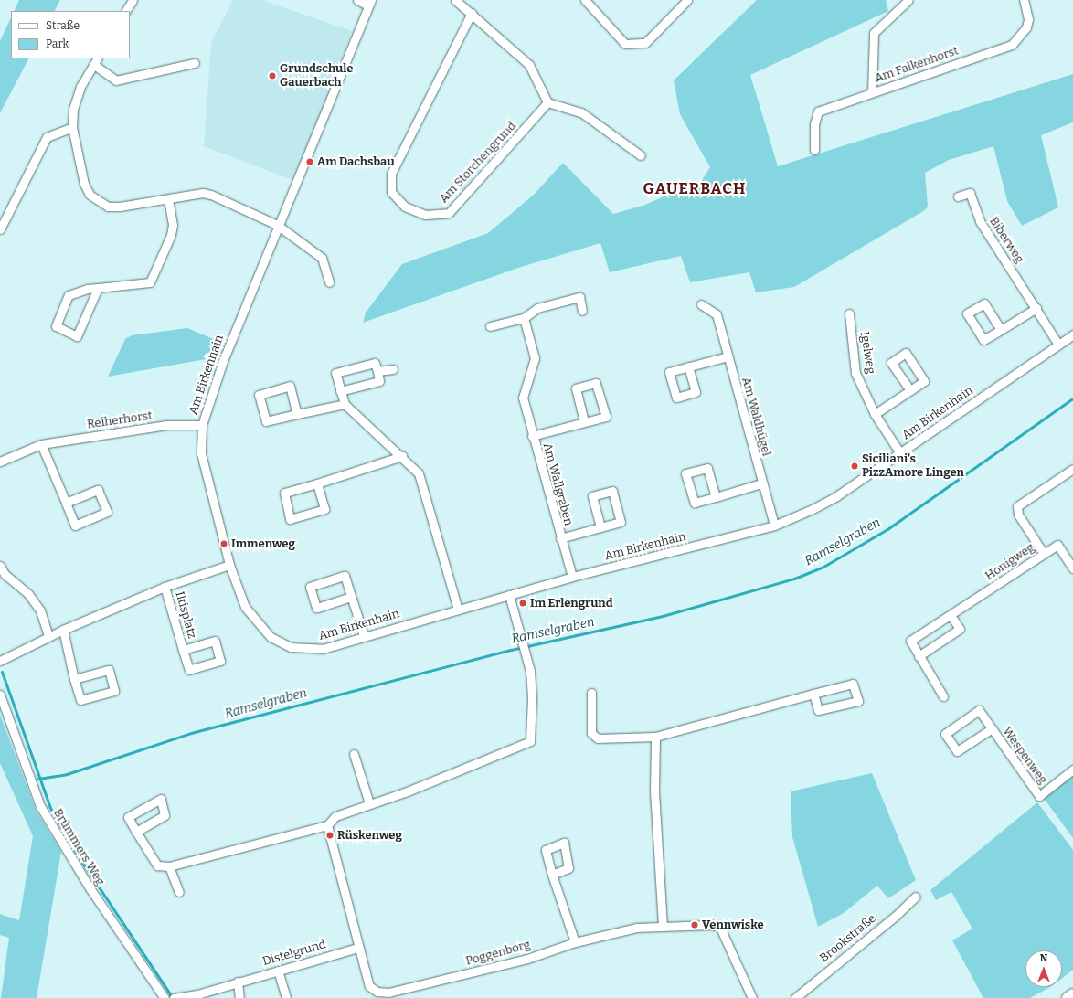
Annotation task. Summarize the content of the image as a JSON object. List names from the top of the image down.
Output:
{
  "streets": {
    "street": [
      "Am Falkenhorst",
      "Am Storchengrund",
      "Biberweg",
      "Igelweg",
      "Am Birkenhain",
      "Am Waldhügel",
      "Reiherhorst",
      "Am Wallgraben",
      "Honigweg",
      "Iltisplatz",
      "Wespenweg",
      "Brümmers Weg",
      "Brookstraße",
      "Distelgrund",
      "Poggenborg"
    ]
  },
  "crossings": [
    ["Biberweg", "Am Birkenhain"],
    ["Igelweg", "Am Birkenhain"],
    ["Am Birkenhain", "Am Waldhügel"],
    ["Am Birkenhain", "Reiherhorst"],
    ["Am Birkenhain", "Am Wallgraben"],
    ["Distelgrund", "Poggenborg"]
  ],
  "districts": ["GAUERBACH"],
  "water": ["Ramselgraben"],
  "places": [
    "Grundschule Gauerbach",
    "Am Dachsbau",
    "Siciliani's PizzAmore Lingen",
    "Immenweg",
    "Im Erlengrund",
    "Rüskenweg",
    "Vennwiske"
  ],
  "legend": ["Straße", "Park"],
  "north": "top"
}
